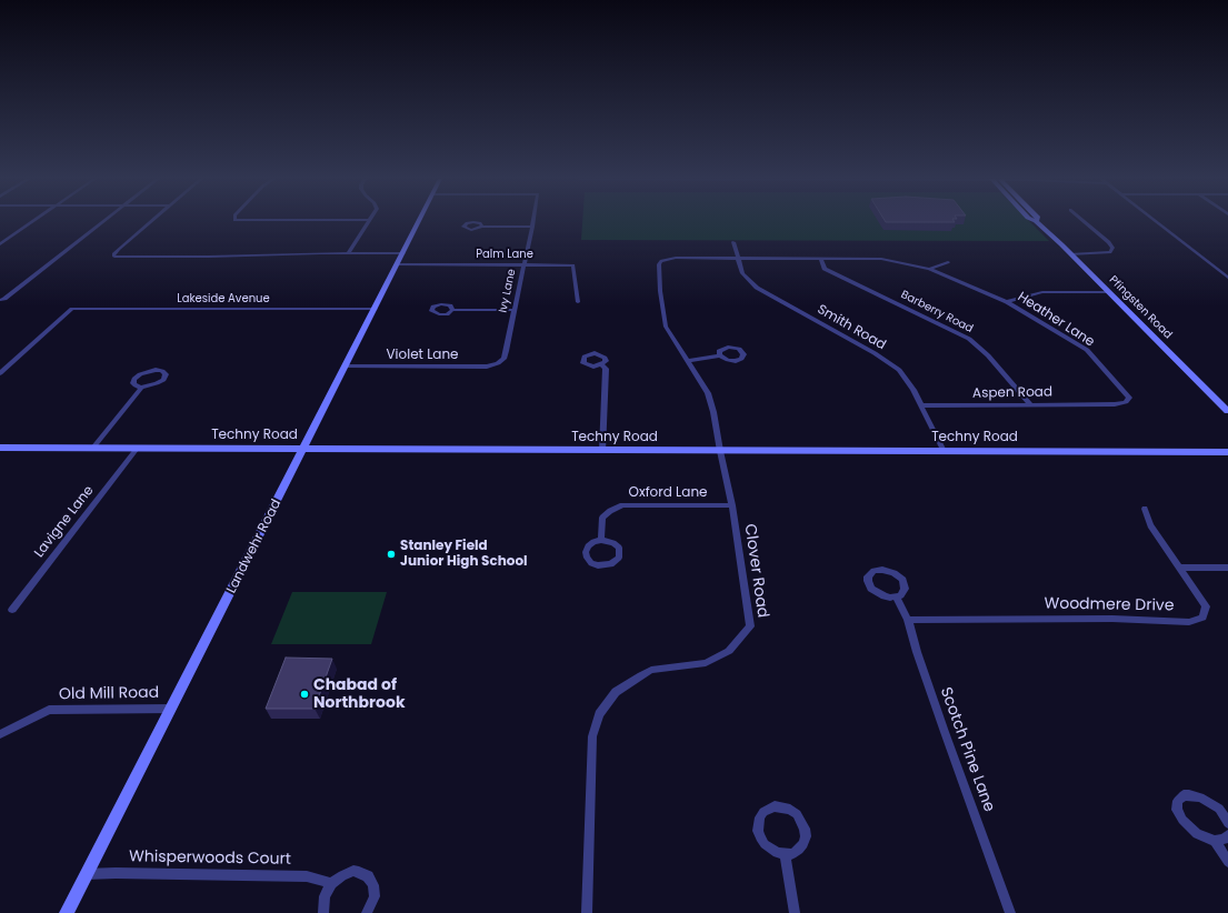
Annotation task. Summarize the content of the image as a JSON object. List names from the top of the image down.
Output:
{
  "streets": {
    "main road": ["Pfingsten Road", "Techny Road", "Landwehr Road"],
    "street": [
      "Palm Lane",
      "Ivy Lane",
      "Lakeside Avenue",
      "Barberry Road",
      "Heather Lane",
      "Smith Road",
      "Violet Lane",
      "Aspen Road",
      "Oxford Lane",
      "Lavigne Lane",
      "Clover Road",
      "Woodmere Drive",
      "Old Mill Road",
      "Scotch Pine Lane",
      "Whisperwoods Court"
    ]
  },
  "crossings": [
    ["Palm Lane", "Ivy Lane"],
    ["Palm Lane", "Landwehr Road"],
    ["Ivy Lane", "Violet Lane"],
    ["Lakeside Avenue", "Landwehr Road"],
    ["Barberry Road", "Heather Lane"],
    ["Barberry Road", "Aspen Road"],
    ["Heather Lane", "Smith Road"],
    ["Heather Lane", "Aspen Road"],
    ["Heather Lane", "Clover Road"],
    ["Smith Road", "Aspen Road"],
    ["Smith Road", "Techny Road"],
    ["Violet Lane", "Landwehr Road"],
    ["Techny Road", "Lavigne Lane"],
    ["Techny Road", "Landwehr Road"],
    ["Techny Road", "Clover Road"],
    ["Oxford Lane", "Clover Road"],
    ["Landwehr Road", "Old Mill Road"],
    ["Landwehr Road", "Whisperwoods Court"],
    ["Woodmere Drive", "Scotch Pine Lane"]
  ],
  "places": ["Stanley Field Junior High School", "Chabad of Northbrook"]
}
